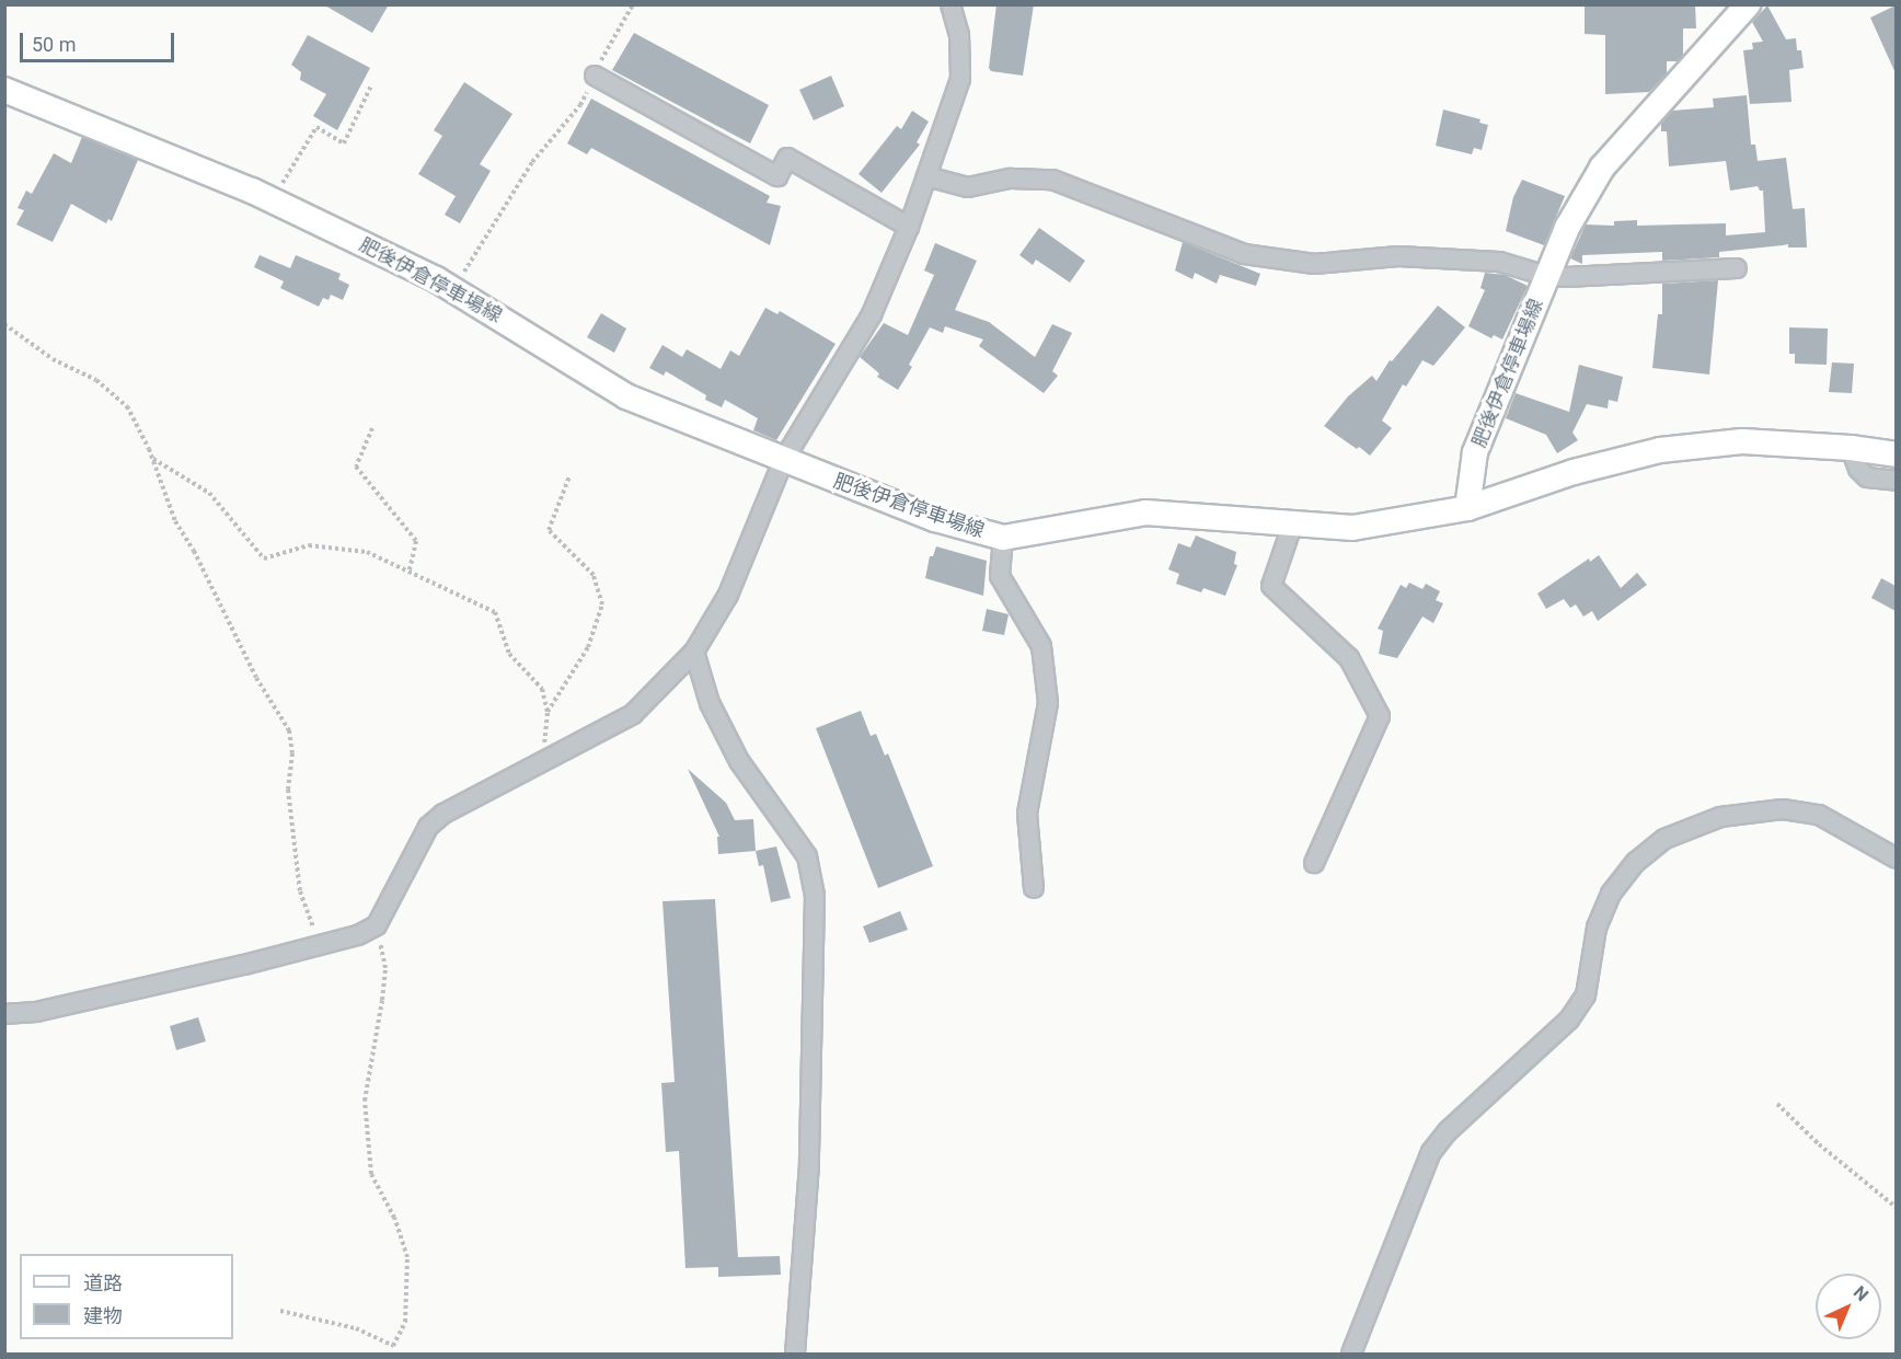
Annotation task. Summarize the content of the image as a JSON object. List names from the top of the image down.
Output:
{
  "streets": {
    "main road": ["肥後伊倉停車場線"]
  },
  "legend": ["道路", "建物"],
  "scale_bar": "50 m",
  "north": "top right"
}
